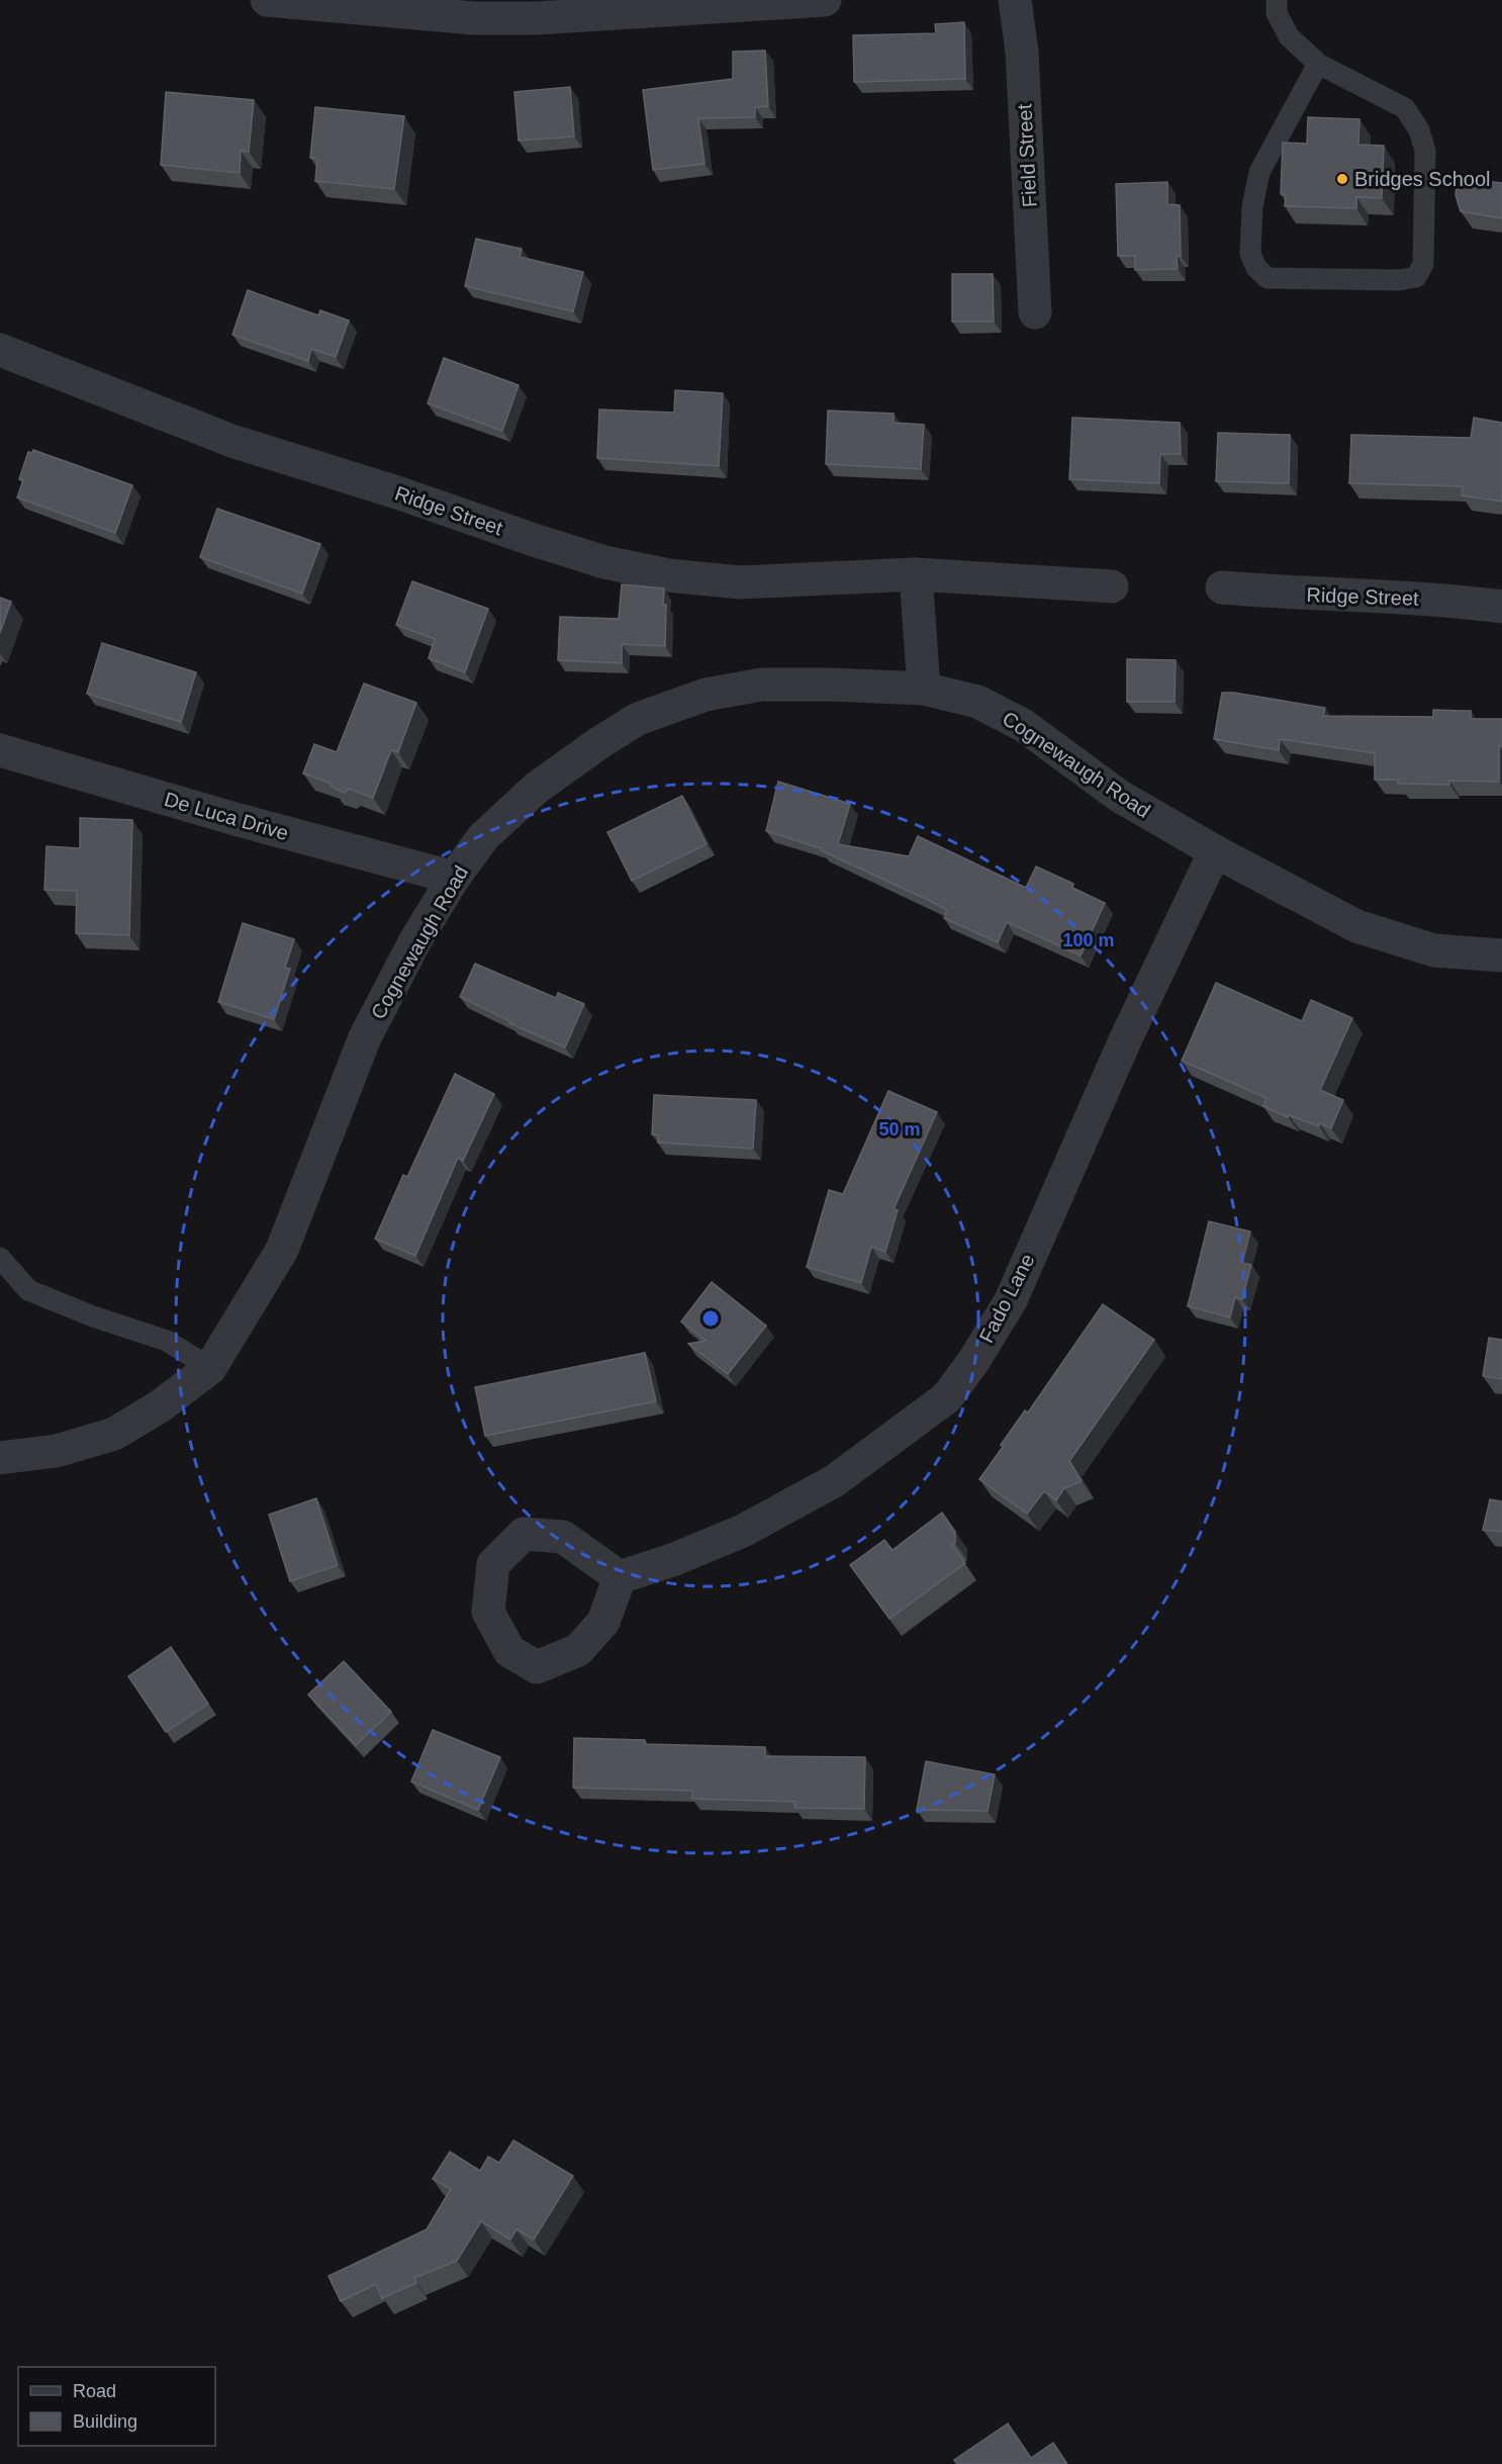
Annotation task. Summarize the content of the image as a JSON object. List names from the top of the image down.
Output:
{
  "streets": {
    "street": [
      "Field Street",
      "Ridge Street",
      "Cognewaugh Road",
      "De Luca Drive",
      "Fado Lane"
    ]
  },
  "crossings": [
    ["Cognewaugh Road", "De Luca Drive"],
    ["Cognewaugh Road", "Fado Lane"]
  ],
  "places": ["Bridges School"],
  "legend": ["Road", "Building"],
  "rings": ["100 m", "50 m"]
}
